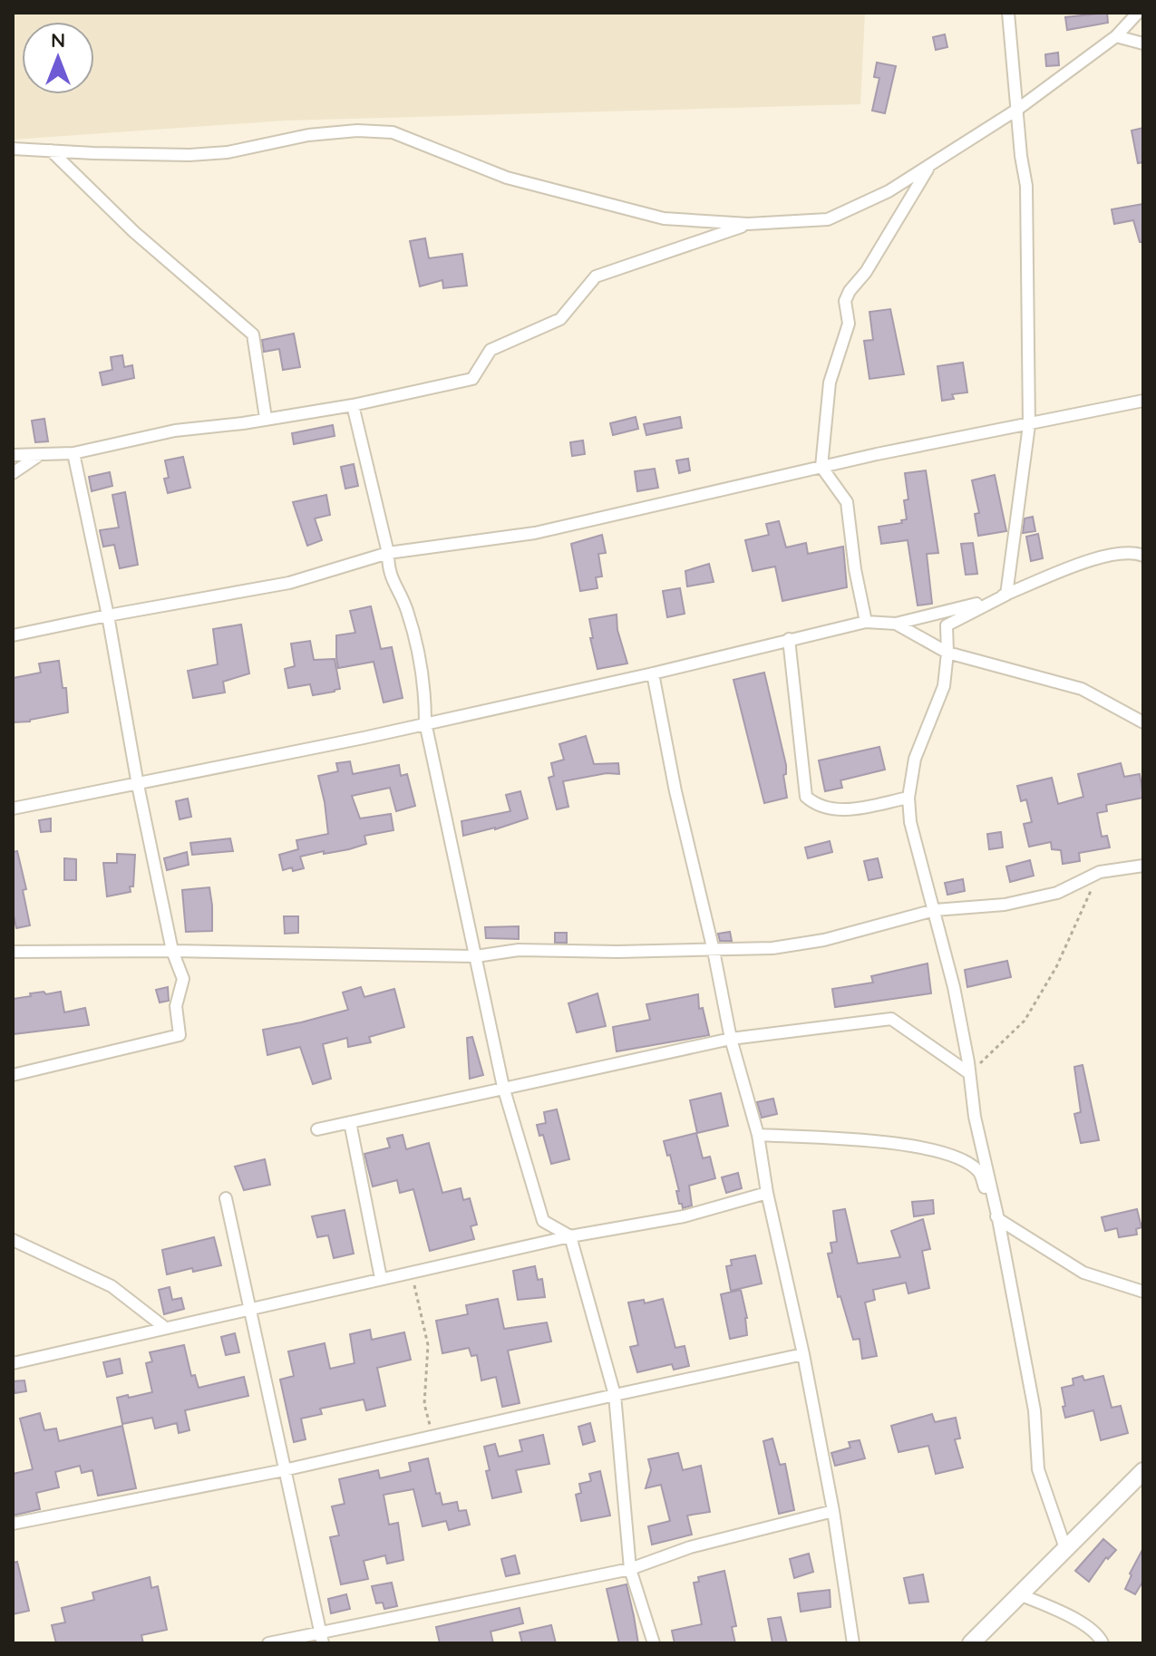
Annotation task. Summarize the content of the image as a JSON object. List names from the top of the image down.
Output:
{
  "north": "top"
}
